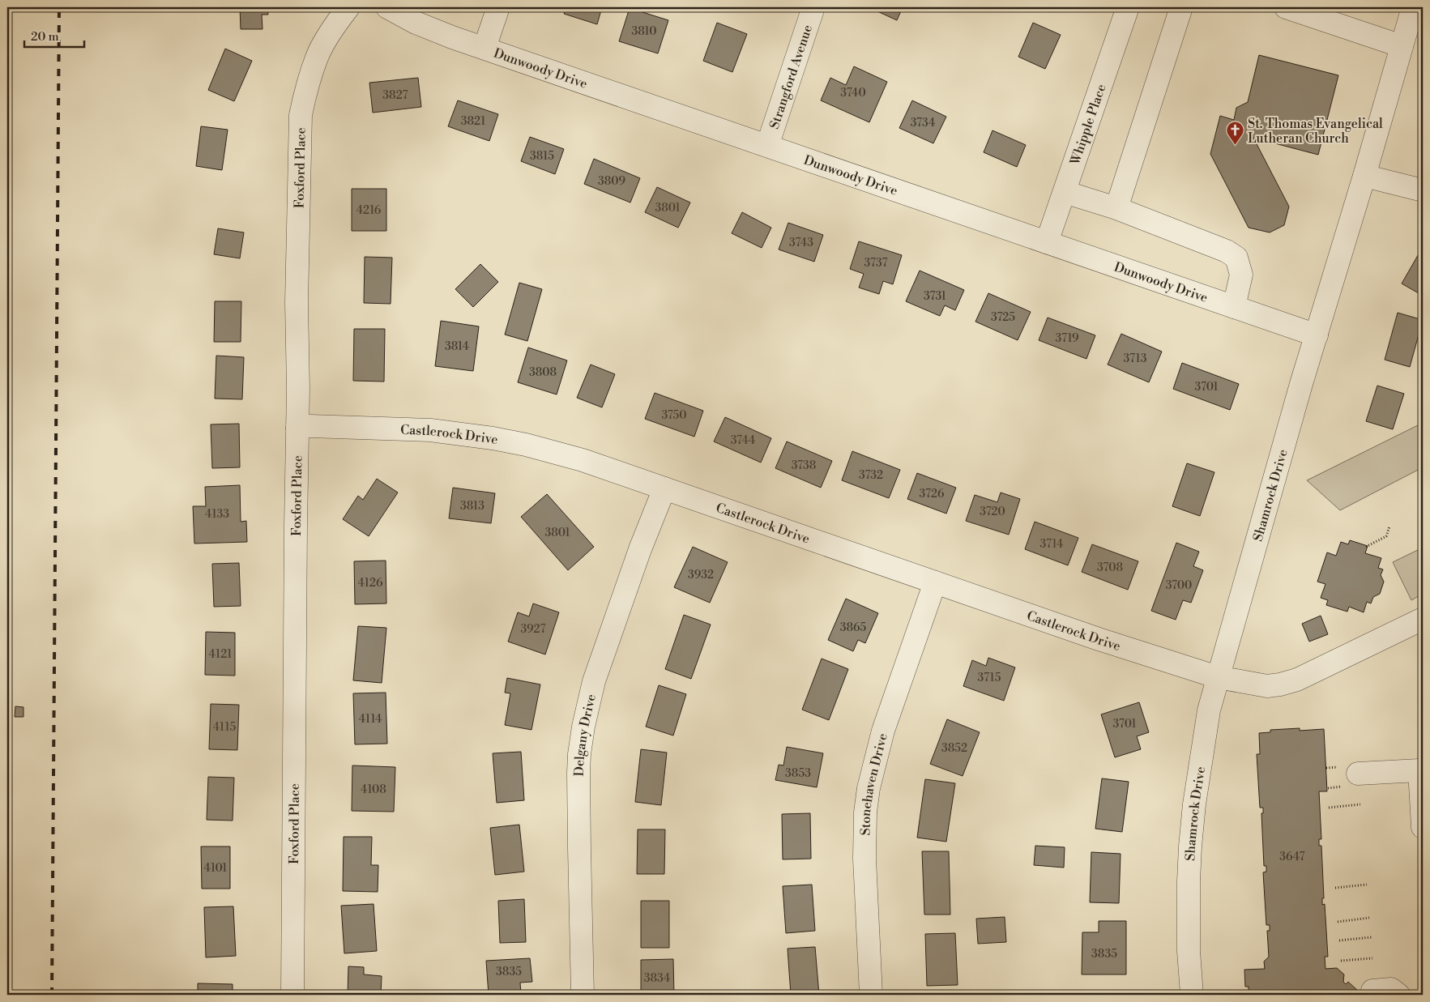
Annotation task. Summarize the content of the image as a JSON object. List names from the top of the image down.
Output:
{
  "streets": {
    "street": [
      "Dunwoody Drive",
      "Strangford Avenue",
      "Whipple Place",
      "Foxford Place",
      "Castlerock Drive",
      "Shamrock Drive",
      "Delgany Drive",
      "Stonehaven Drive"
    ]
  },
  "crossings": [
    ["Dunwoody Drive", "Strangford Avenue"],
    ["Dunwoody Drive", "Whipple Place"],
    ["Dunwoody Drive", "Shamrock Drive"],
    ["Foxford Place", "Castlerock Drive"],
    ["Castlerock Drive", "Shamrock Drive"],
    ["Castlerock Drive", "Delgany Drive"],
    ["Castlerock Drive", "Stonehaven Drive"]
  ],
  "places": {
    "church": ["St. Thomas Evangelical Lutheran Church"]
  },
  "house_numbers": [
    "3810",
    "3740",
    "3827",
    "3821",
    "3734",
    "3815",
    "3809",
    "3801",
    "4216",
    "3743",
    "3737",
    "3731",
    "3725",
    "3719",
    "3814",
    "3713",
    "3808",
    "3701",
    "3750",
    "3744",
    "3738",
    "3732",
    "3726",
    "3813",
    "3720",
    "4133",
    "3801",
    "3714",
    "3708",
    "3932",
    "4126",
    "3700",
    "3865",
    "3927",
    "4121",
    "3715",
    "4114",
    "3701",
    "4115",
    "3852",
    "3853",
    "4108",
    "3647",
    "4101",
    "3835",
    "3835",
    "3834"
  ],
  "scale_bar": "20 m"
}
